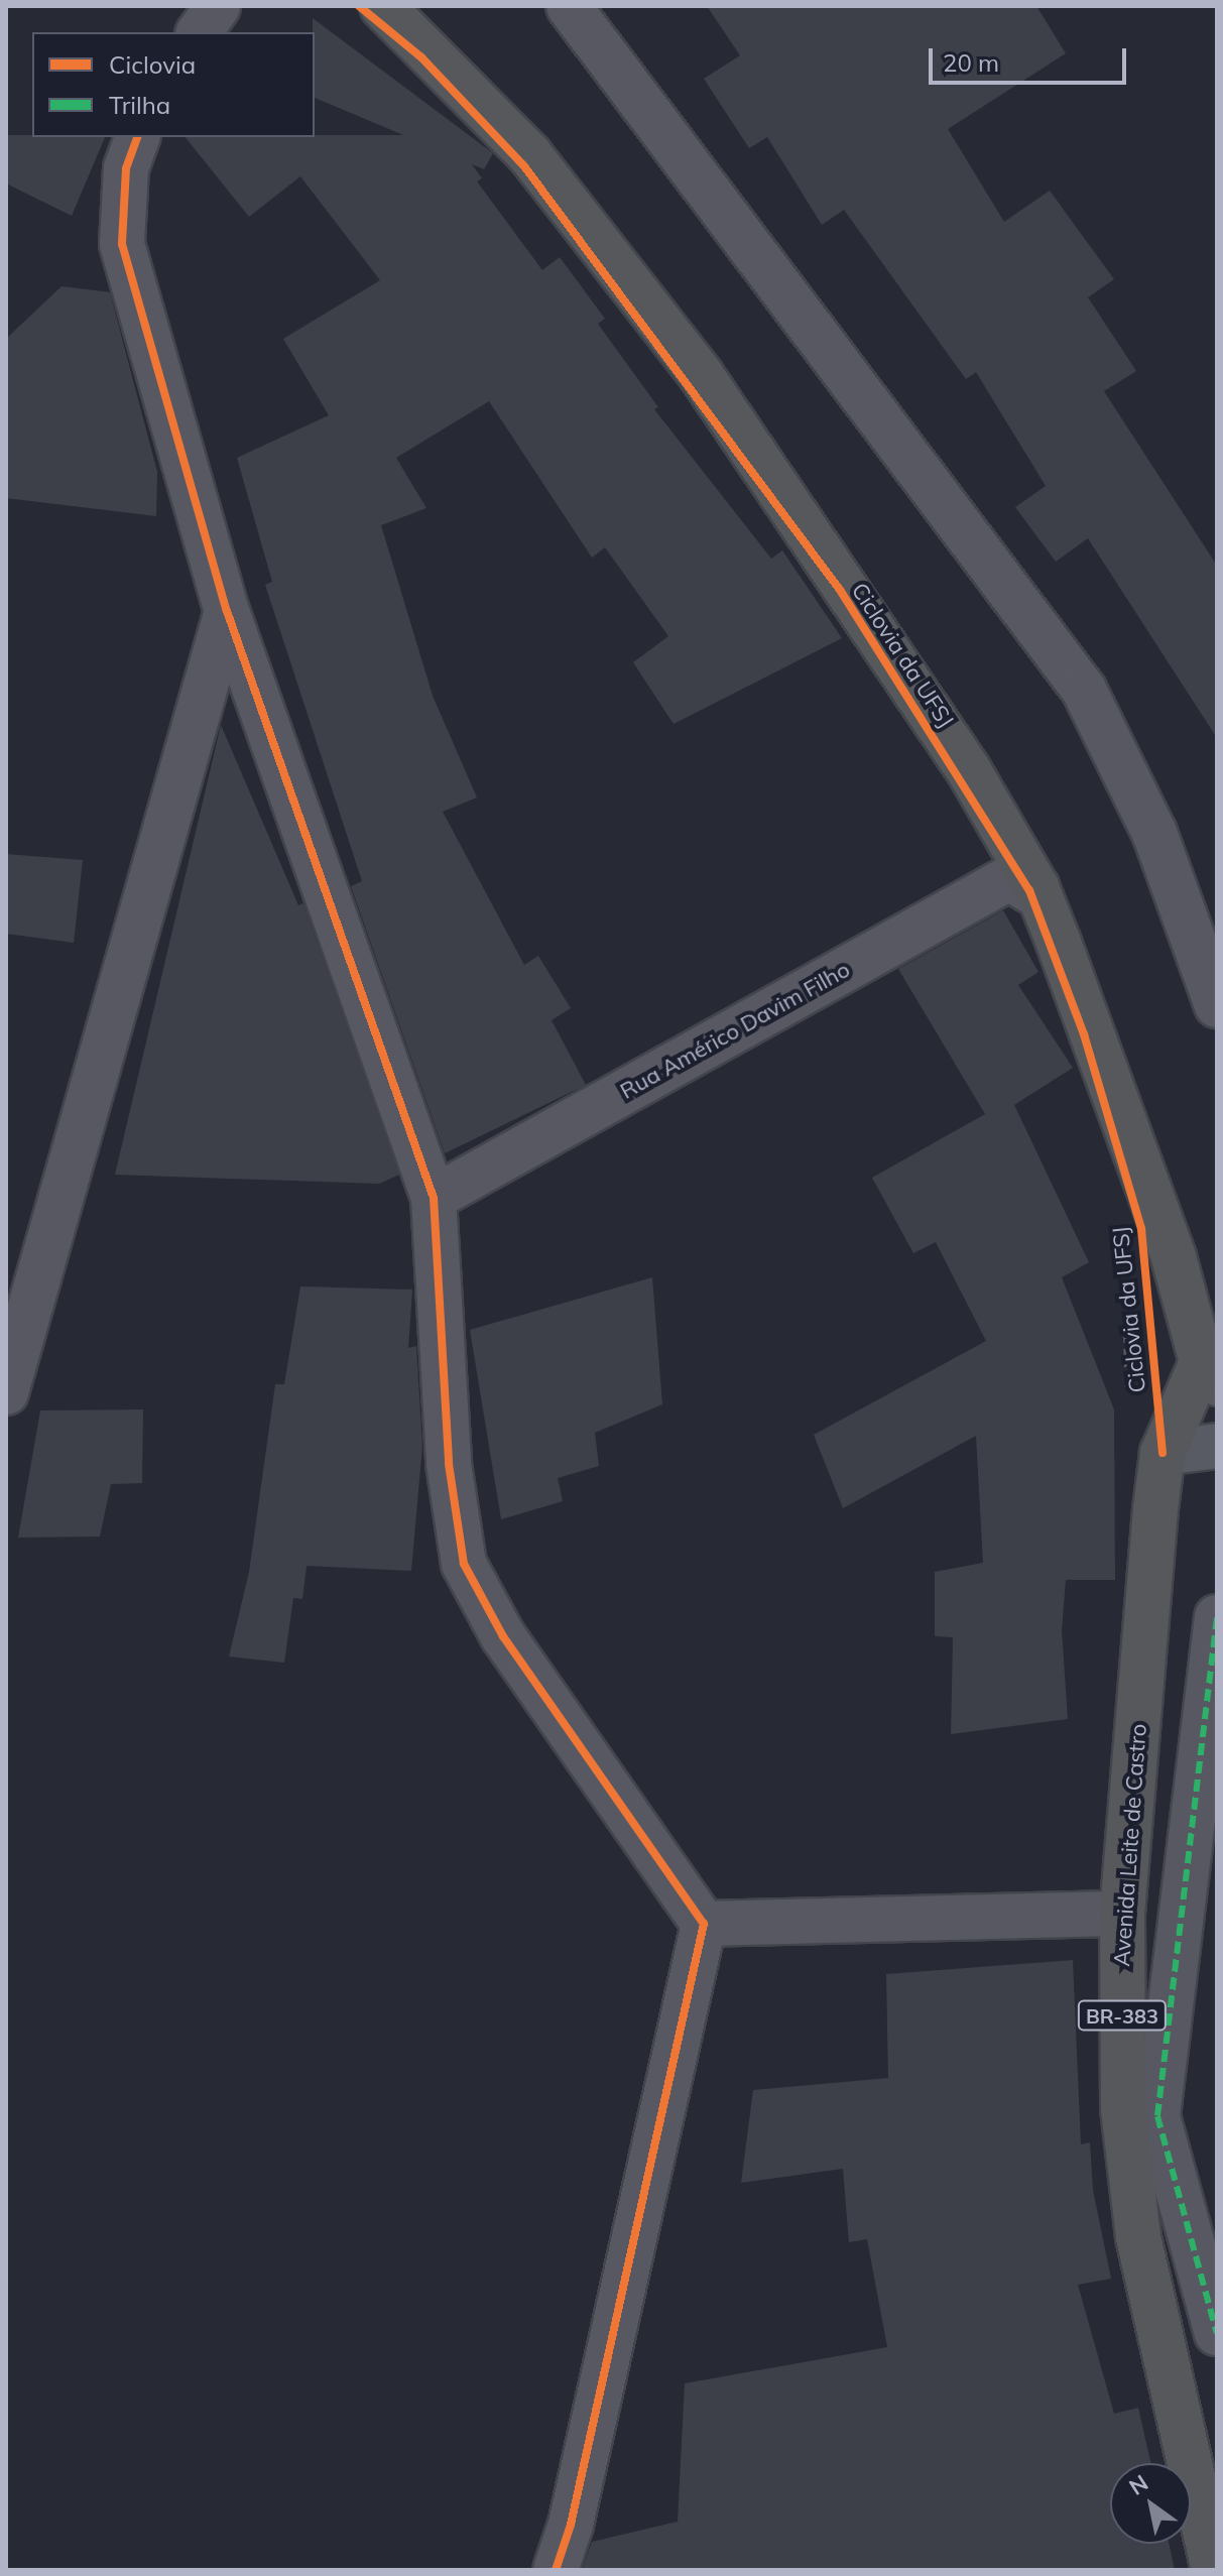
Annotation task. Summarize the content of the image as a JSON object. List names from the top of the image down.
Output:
{
  "streets": {
    "highway": ["Avenida Leite de Castro", "BR-383"],
    "street": ["Rua Américo Davim Filho"],
    "cycle path": ["Ciclovia da UFSJ"]
  },
  "crossings": [
    ["Rua Américo Davim Filho", "Avenida Leite de Castro"]
  ],
  "legend": ["Ciclovia", "Trilha"],
  "scale_bar": "20 m",
  "north": "top left"
}
